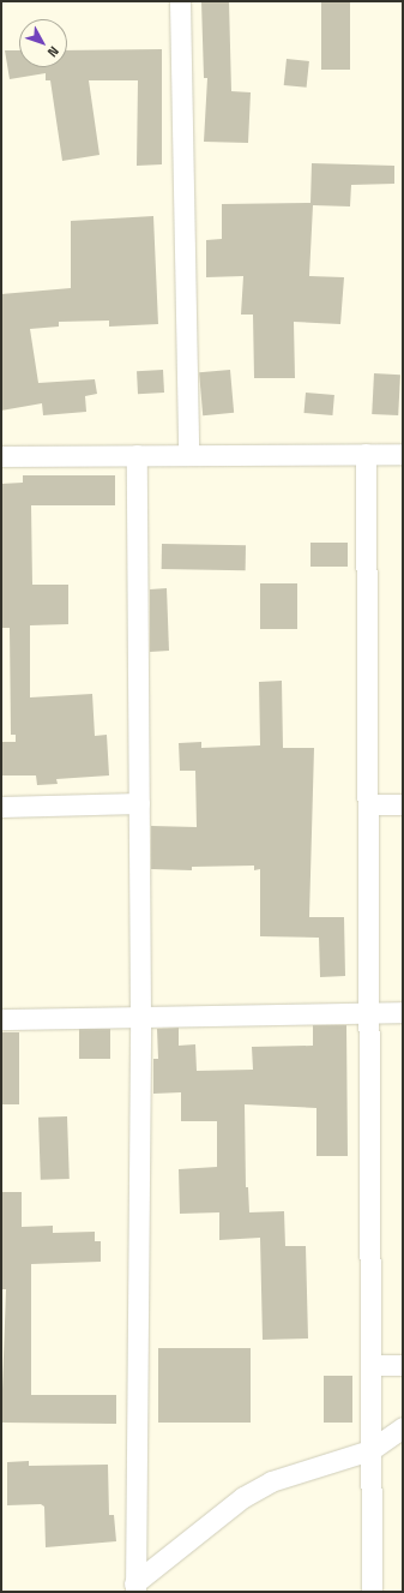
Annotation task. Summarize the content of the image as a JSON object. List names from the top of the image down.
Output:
{
  "north": "bottom right"
}
